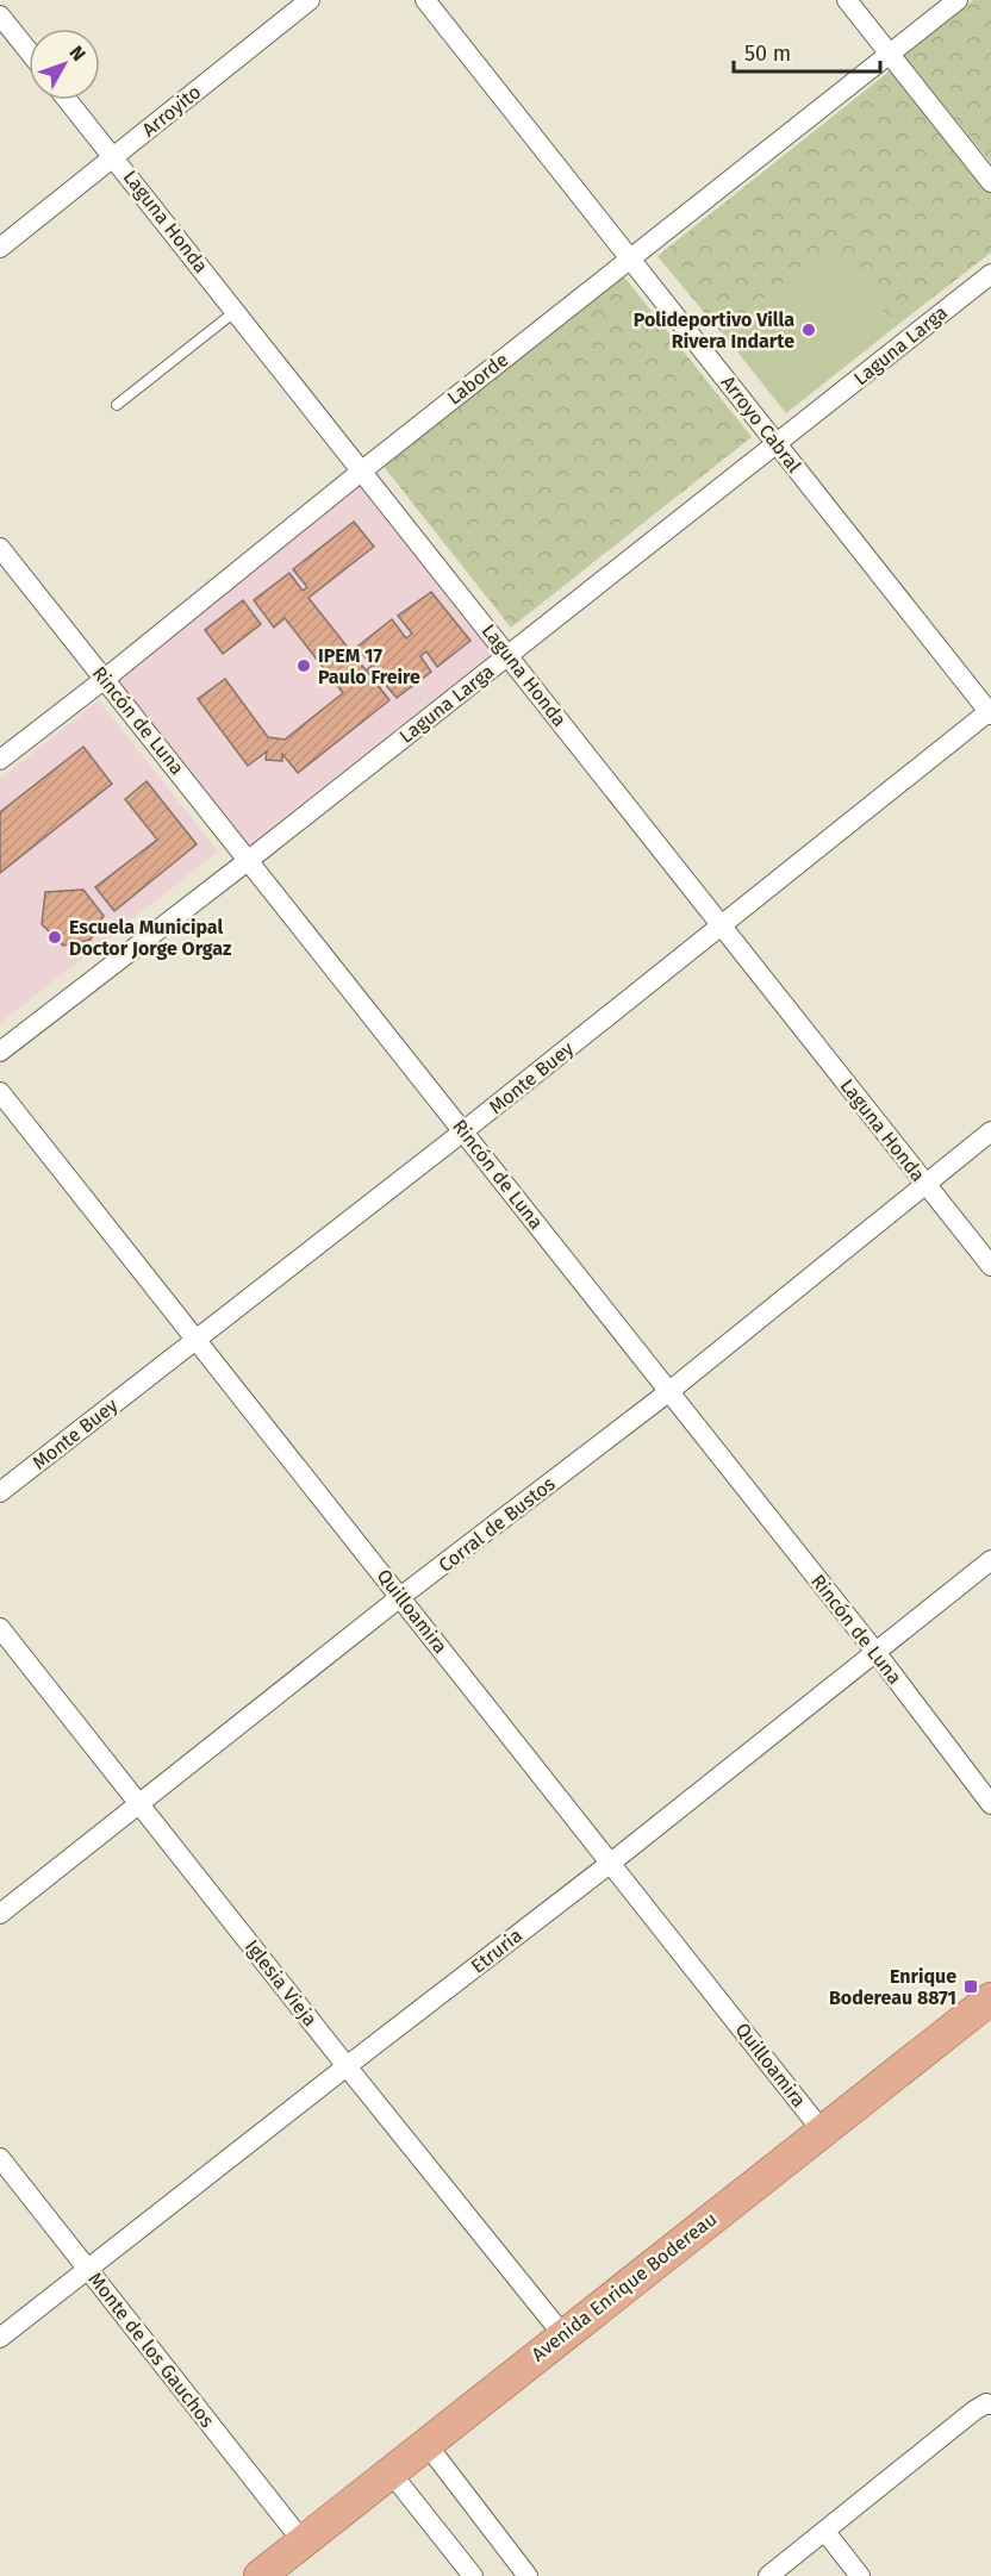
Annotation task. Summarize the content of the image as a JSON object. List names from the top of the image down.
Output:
{
  "streets": {
    "main road": ["Avenida Enrique Bodereau"],
    "street": [
      "Arroyito",
      "Laguna Honda",
      "Laguna Larga",
      "Laborde",
      "Arroyo Cabral",
      "Rincón de Luna",
      "Monte Buey",
      "Corral de Bustos",
      "Quilloamira",
      "Etruria",
      "Iglesia Vieja",
      "Monte de los Gauchos"
    ]
  },
  "crossings": [
    ["Arroyito", "Laguna Honda"],
    ["Laguna Honda", "Laguna Larga"],
    ["Laguna Honda", "Laborde"],
    ["Laguna Honda", "Monte Buey"],
    ["Laguna Honda", "Corral de Bustos"],
    ["Laguna Larga", "Arroyo Cabral"],
    ["Laguna Larga", "Rincón de Luna"],
    ["Laborde", "Arroyo Cabral"],
    ["Laborde", "Rincón de Luna"],
    ["Arroyo Cabral", "Monte Buey"],
    ["Rincón de Luna", "Monte Buey"],
    ["Rincón de Luna", "Corral de Bustos"],
    ["Rincón de Luna", "Etruria"],
    ["Monte Buey", "Quilloamira"],
    ["Corral de Bustos", "Quilloamira"],
    ["Corral de Bustos", "Iglesia Vieja"],
    ["Quilloamira", "Etruria"],
    ["Quilloamira", "Avenida Enrique Bodereau"],
    ["Etruria", "Iglesia Vieja"],
    ["Etruria", "Monte de los Gauchos"],
    ["Iglesia Vieja", "Avenida Enrique Bodereau"],
    ["Avenida Enrique Bodereau", "Monte de los Gauchos"]
  ],
  "places": {
    "other": ["Polideportivo Villa Rivera Indarte", "IPEM 17 Paulo Freire", "Escuela Municipal Doctor Jorge Orgaz"],
    "transit": ["Enrique Bodereau 8871"]
  },
  "scale_bar": "50 m",
  "north": "top right"
}
